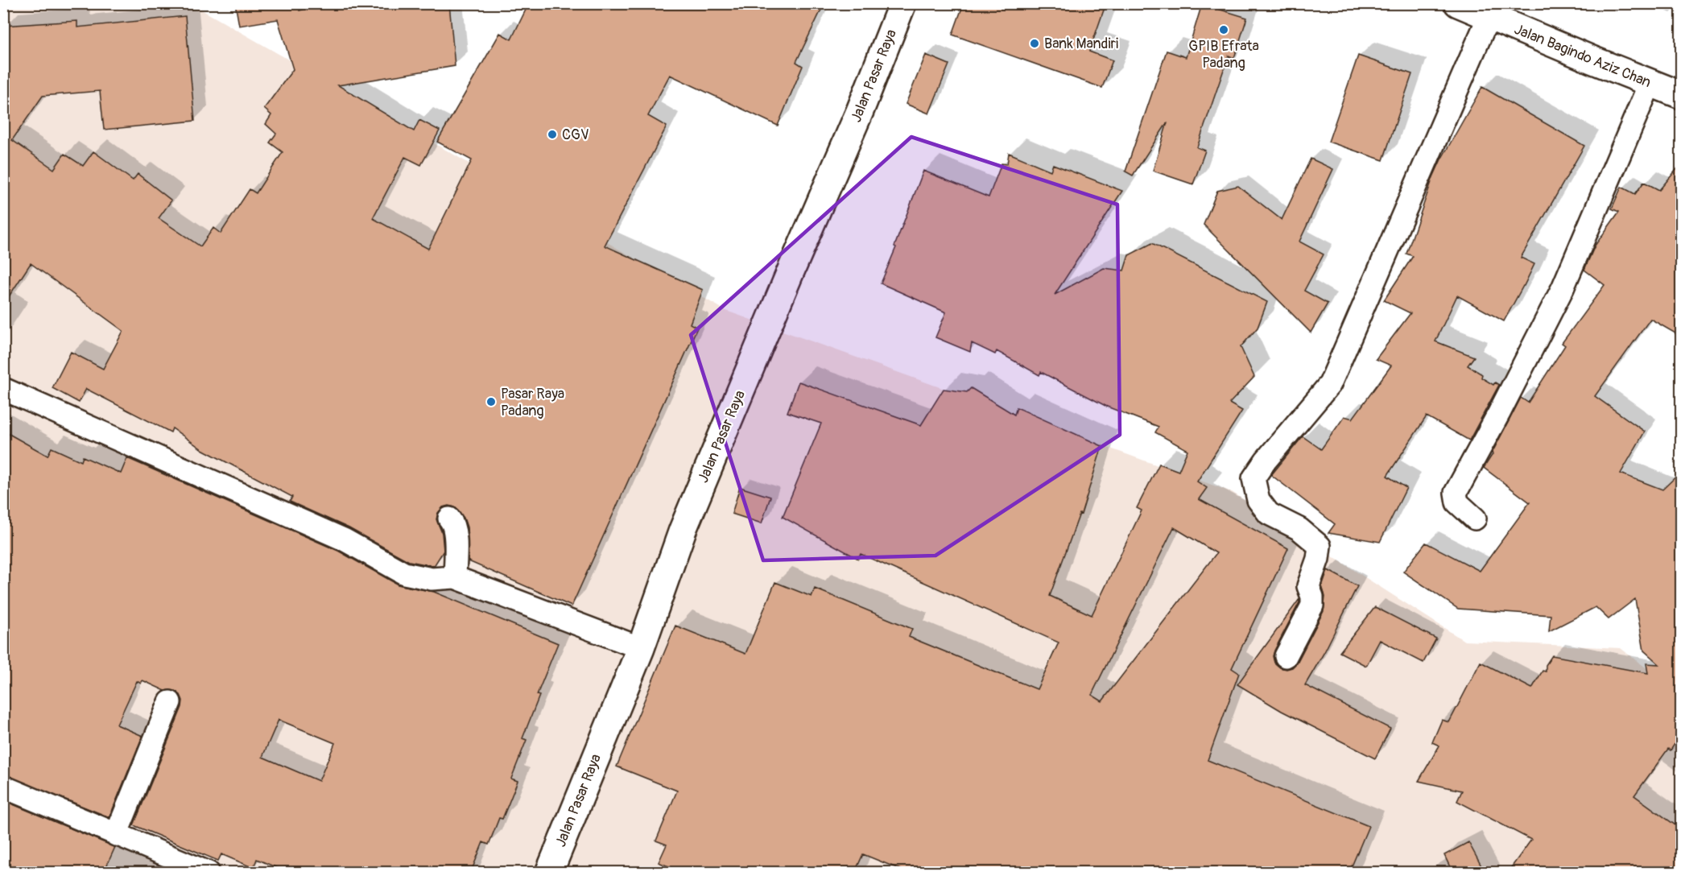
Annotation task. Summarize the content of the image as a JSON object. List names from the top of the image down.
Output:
{
  "streets": {
    "main road": ["Jalan Bagindo Aziz Chan", "Jalan Pasar Raya"]
  },
  "places": [
    "GPIB Efrata Padang",
    "Bank Mandiri",
    "CGV",
    "Pasar Raya Padang"
  ]
}
